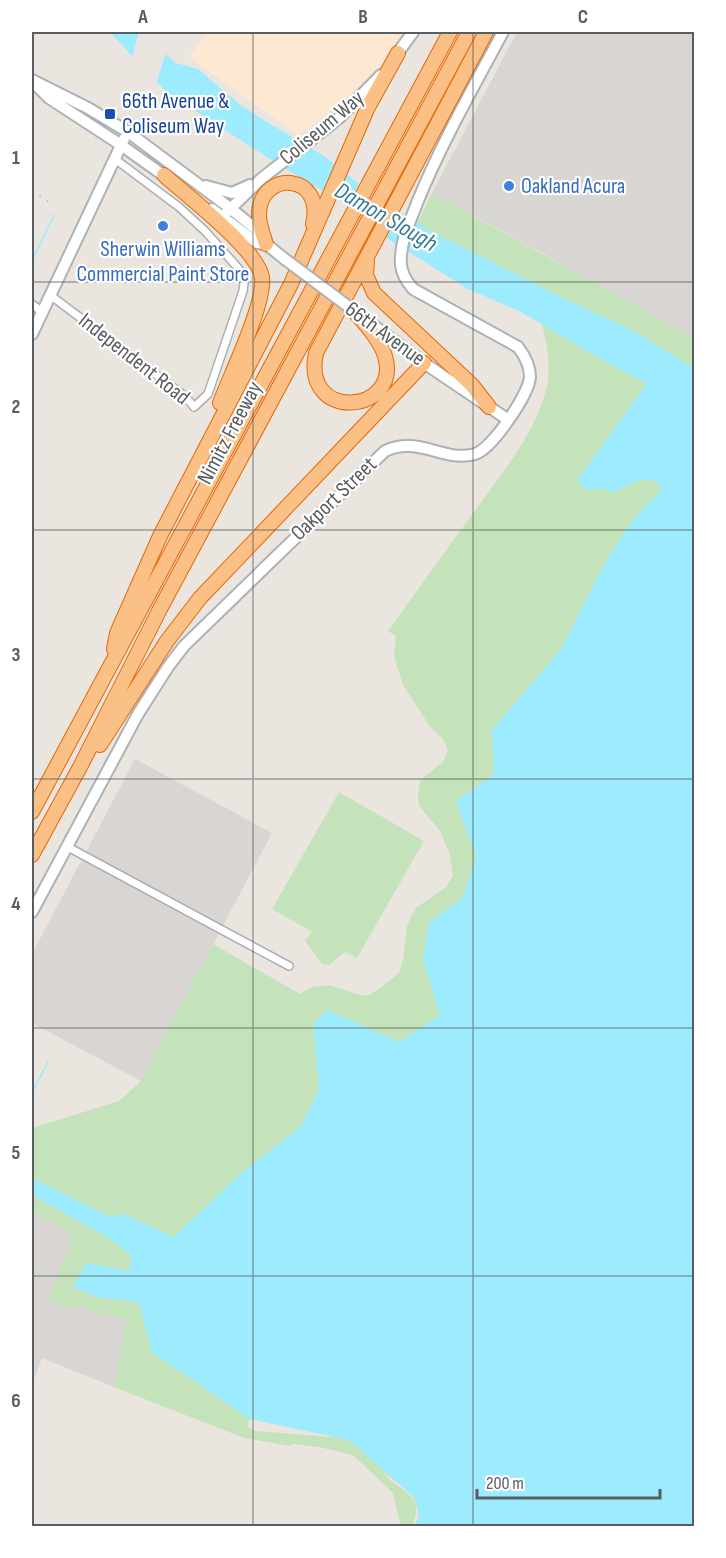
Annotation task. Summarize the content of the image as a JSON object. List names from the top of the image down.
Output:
{
  "streets": {
    "highway": ["Nimitz Freeway"],
    "street": [
      "Coliseum Way",
      "66th Avenue",
      "Independent Road",
      "Oakport Street"
    ]
  },
  "crossings": [
    ["Coliseum Way", "66th Avenue"],
    ["66th Avenue", "Oakport Street"]
  ],
  "water": ["Damon Slough"],
  "places": {
    "transit": ["66th Avenue & Coliseum Way"],
    "other": ["Oakland Acura", "Sherwin Williams Commercial Paint Store"]
  },
  "scale_bar": "200 m",
  "grid": {
    "columns": ["A", "B", "C"],
    "rows": [
      "1",
      "2",
      "3",
      "4",
      "5",
      "6"
    ]
  }
}
